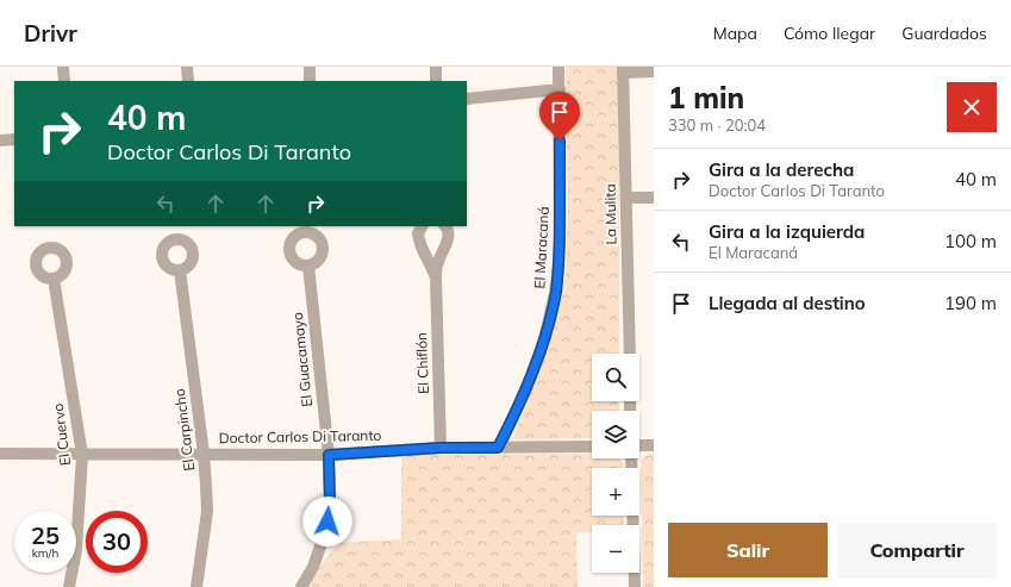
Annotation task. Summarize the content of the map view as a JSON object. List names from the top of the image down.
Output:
{
  "streets": {
    "street": [
      "La Mulita",
      "El Maracaná",
      "El Guacamayo",
      "El Chiflón",
      "El Carpincho",
      "El Cuervo",
      "Doctor Carlos Di Taranto"
    ]
  },
  "crossings": [
    ["El Maracaná", "Doctor Carlos Di Taranto"],
    ["El Guacamayo", "Doctor Carlos Di Taranto"],
    ["El Chiflón", "Doctor Carlos Di Taranto"],
    ["El Carpincho", "Doctor Carlos Di Taranto"],
    ["El Cuervo", "Doctor Carlos Di Taranto"]
  ],
  "page": {
    "header": "Drivr",
    "nav": ["Mapa", "Cómo llegar", "Guardados"],
    "heading": ["1 min", "330 m · 20:04"],
    "turn": ["40 m", "Doctor Carlos Di Taranto"],
    "list": [
      {
        "name": "Gira a la derecha",
        "note": "Doctor Carlos Di Taranto",
        "value": "40 m"
      },
      {
        "name": "Gira a la izquierda",
        "note": "El Maracaná",
        "value": "100 m"
      },
      {
        "name": "Llegada al destino",
        "value": "190 m"
      }
    ],
    "map_buttons": ["+", "−"],
    "speed": "25 km/h",
    "limit": "30",
    "buttons": ["Salir", "Compartir"]
  }
}
